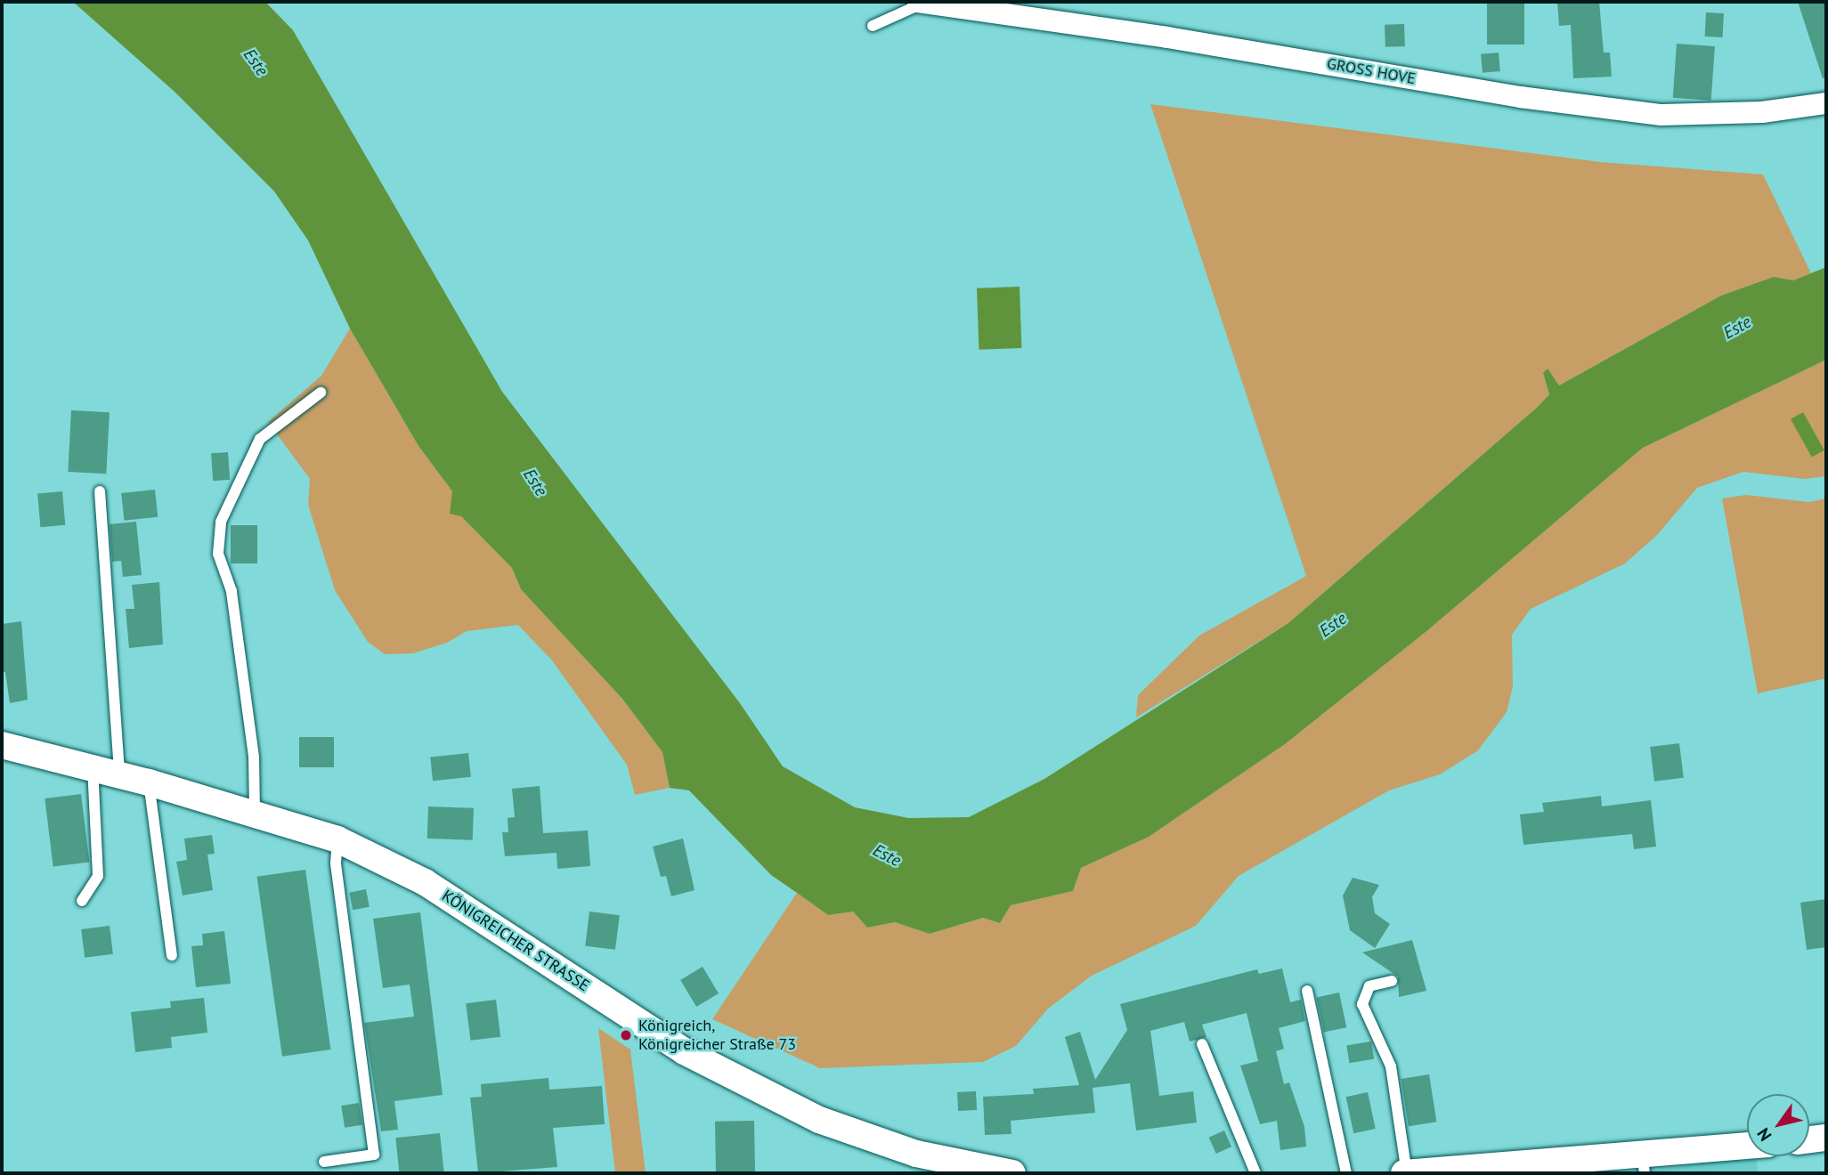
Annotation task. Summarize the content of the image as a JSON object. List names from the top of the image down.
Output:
{
  "streets": {
    "street": ["GROSS HOVE", "KÖNIGREICHER STRASSE"]
  },
  "water": ["Este"],
  "places": ["Königreich, Königreicher Straße 73"],
  "north": "bottom left"
}
